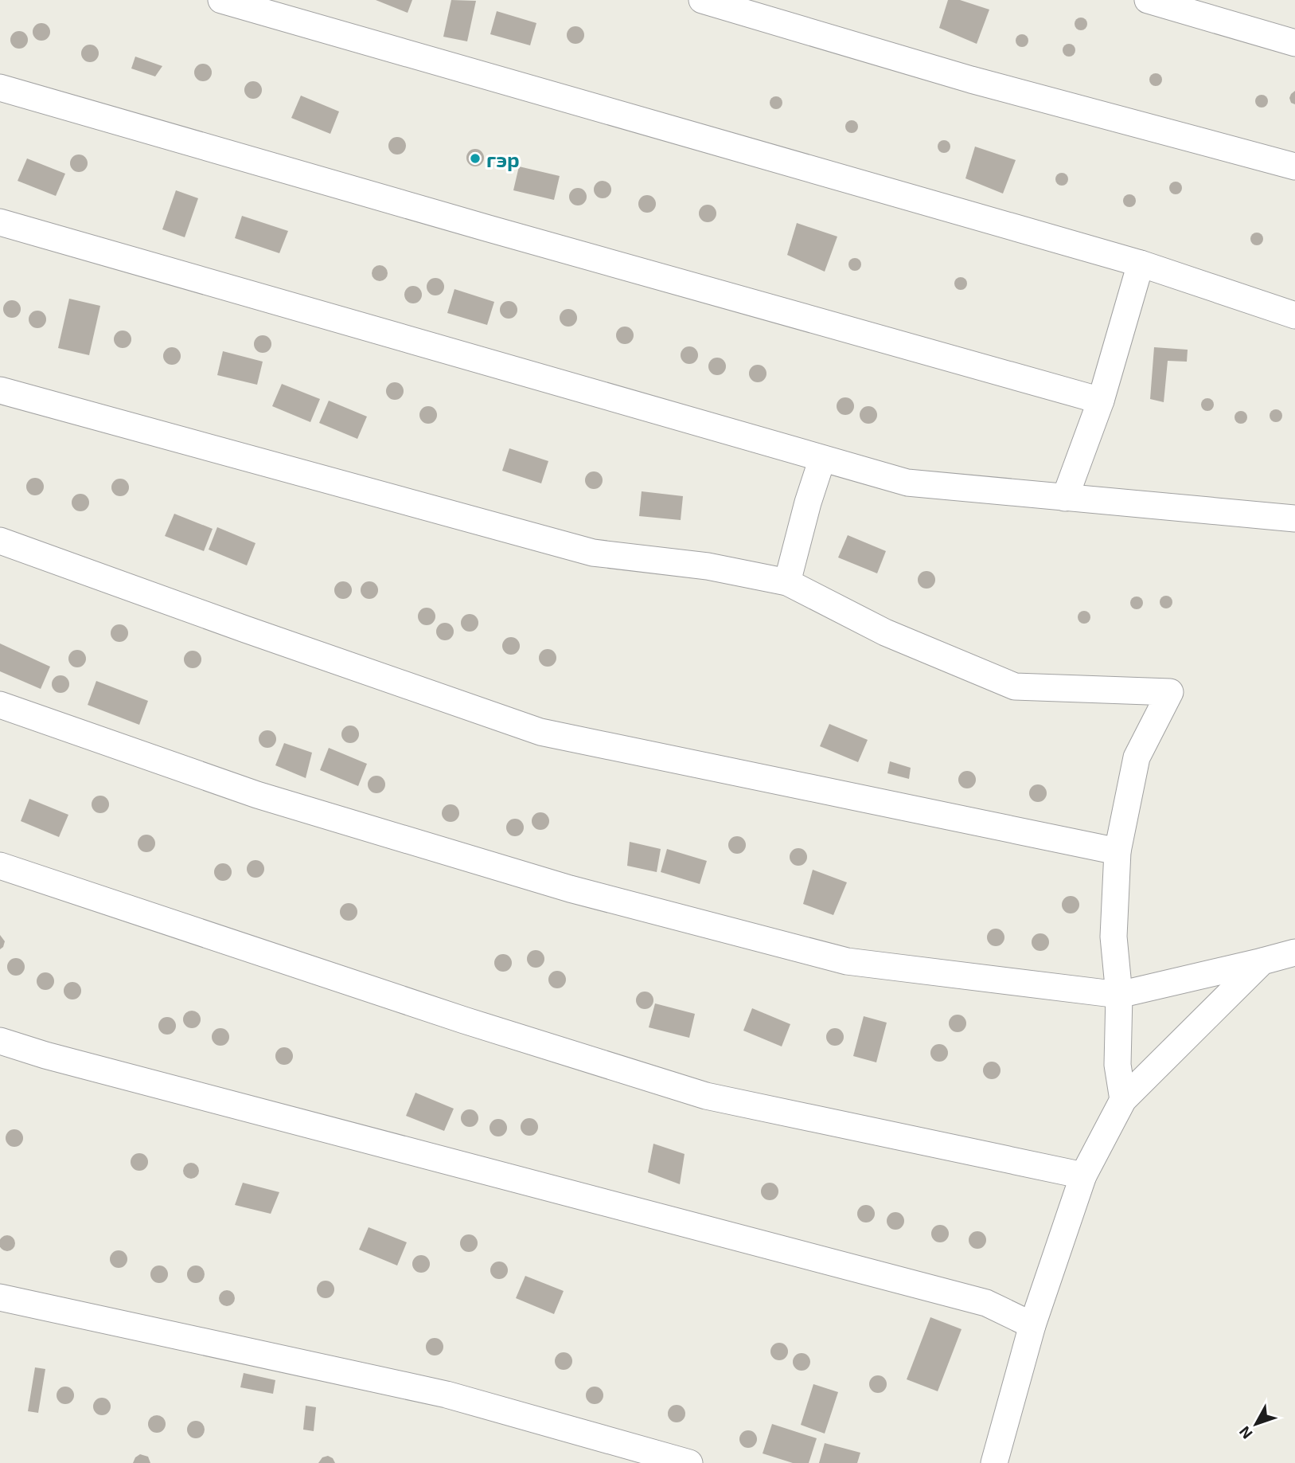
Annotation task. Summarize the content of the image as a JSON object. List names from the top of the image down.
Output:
{
  "places": ["гэр"],
  "north": "bottom left"
}
